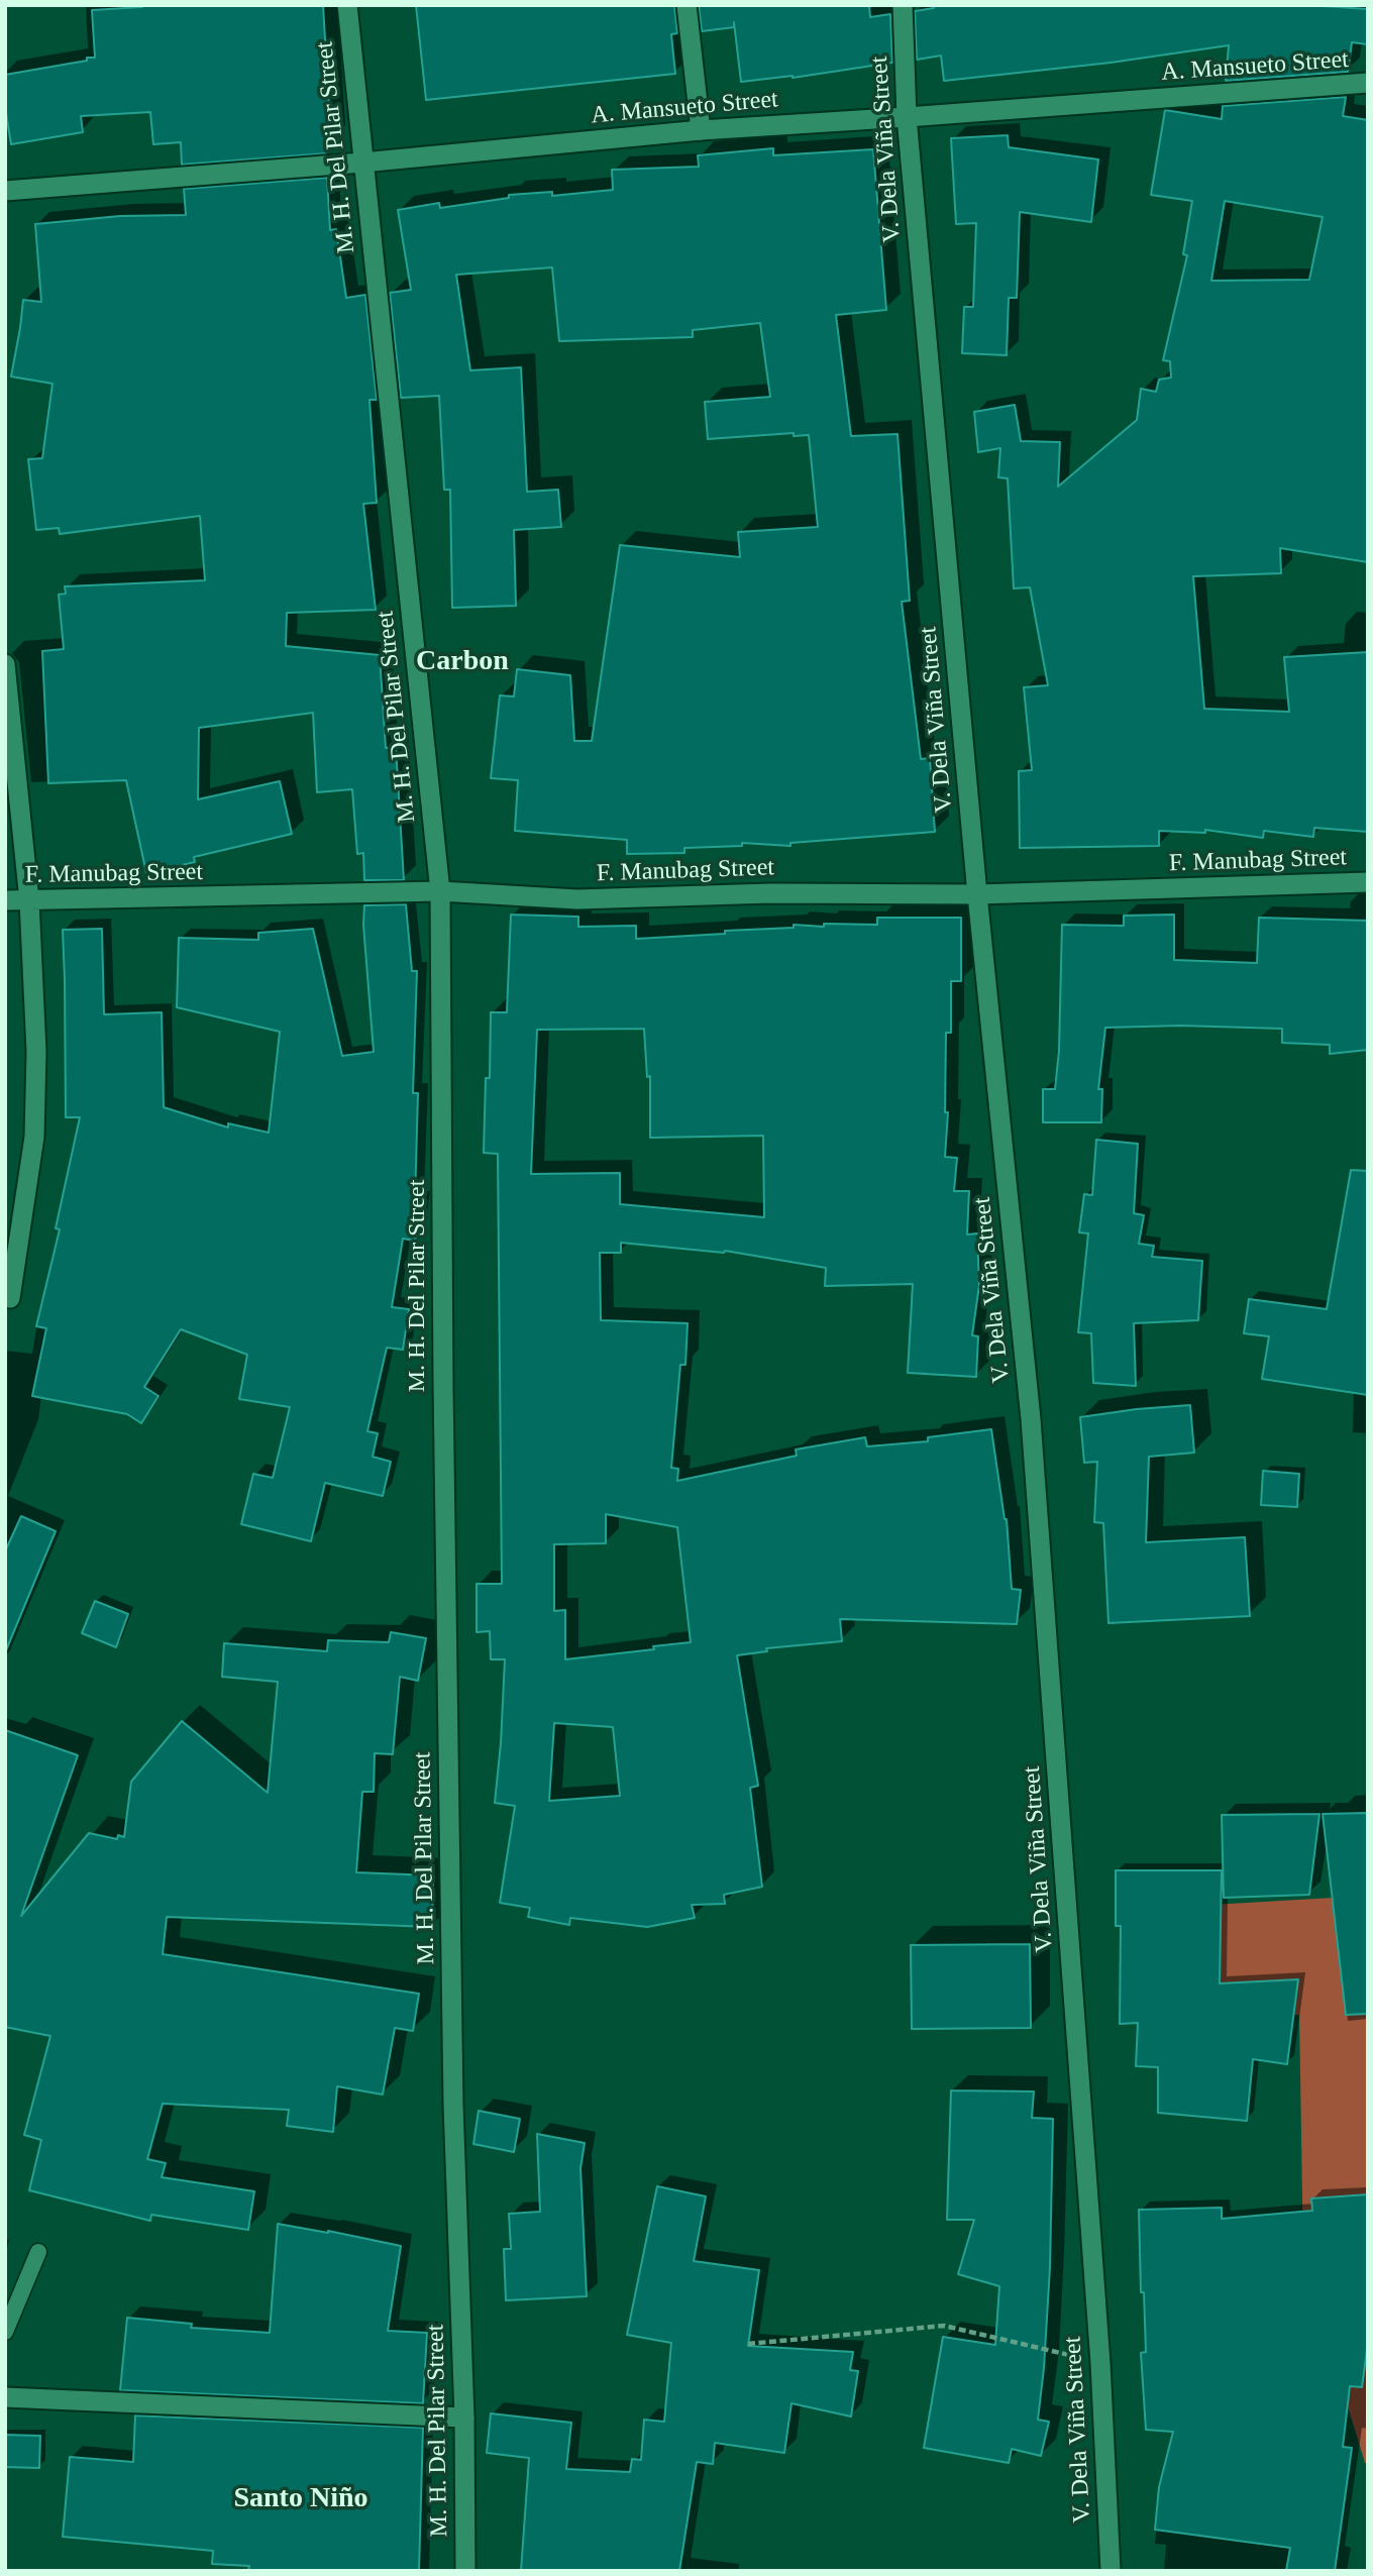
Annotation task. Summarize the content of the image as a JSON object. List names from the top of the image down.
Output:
{
  "streets": {
    "street": [
      "A. Mansueto Street",
      "M. H. Del Pilar Street",
      "V. Dela Viña Street",
      "F. Manubag Street"
    ]
  },
  "crossings": [
    ["A. Mansueto Street", "M. H. Del Pilar Street"],
    ["A. Mansueto Street", "V. Dela Viña Street"],
    ["M. H. Del Pilar Street", "F. Manubag Street"],
    ["V. Dela Viña Street", "F. Manubag Street"]
  ],
  "districts": ["Carbon", "Santo Niño"]
}
